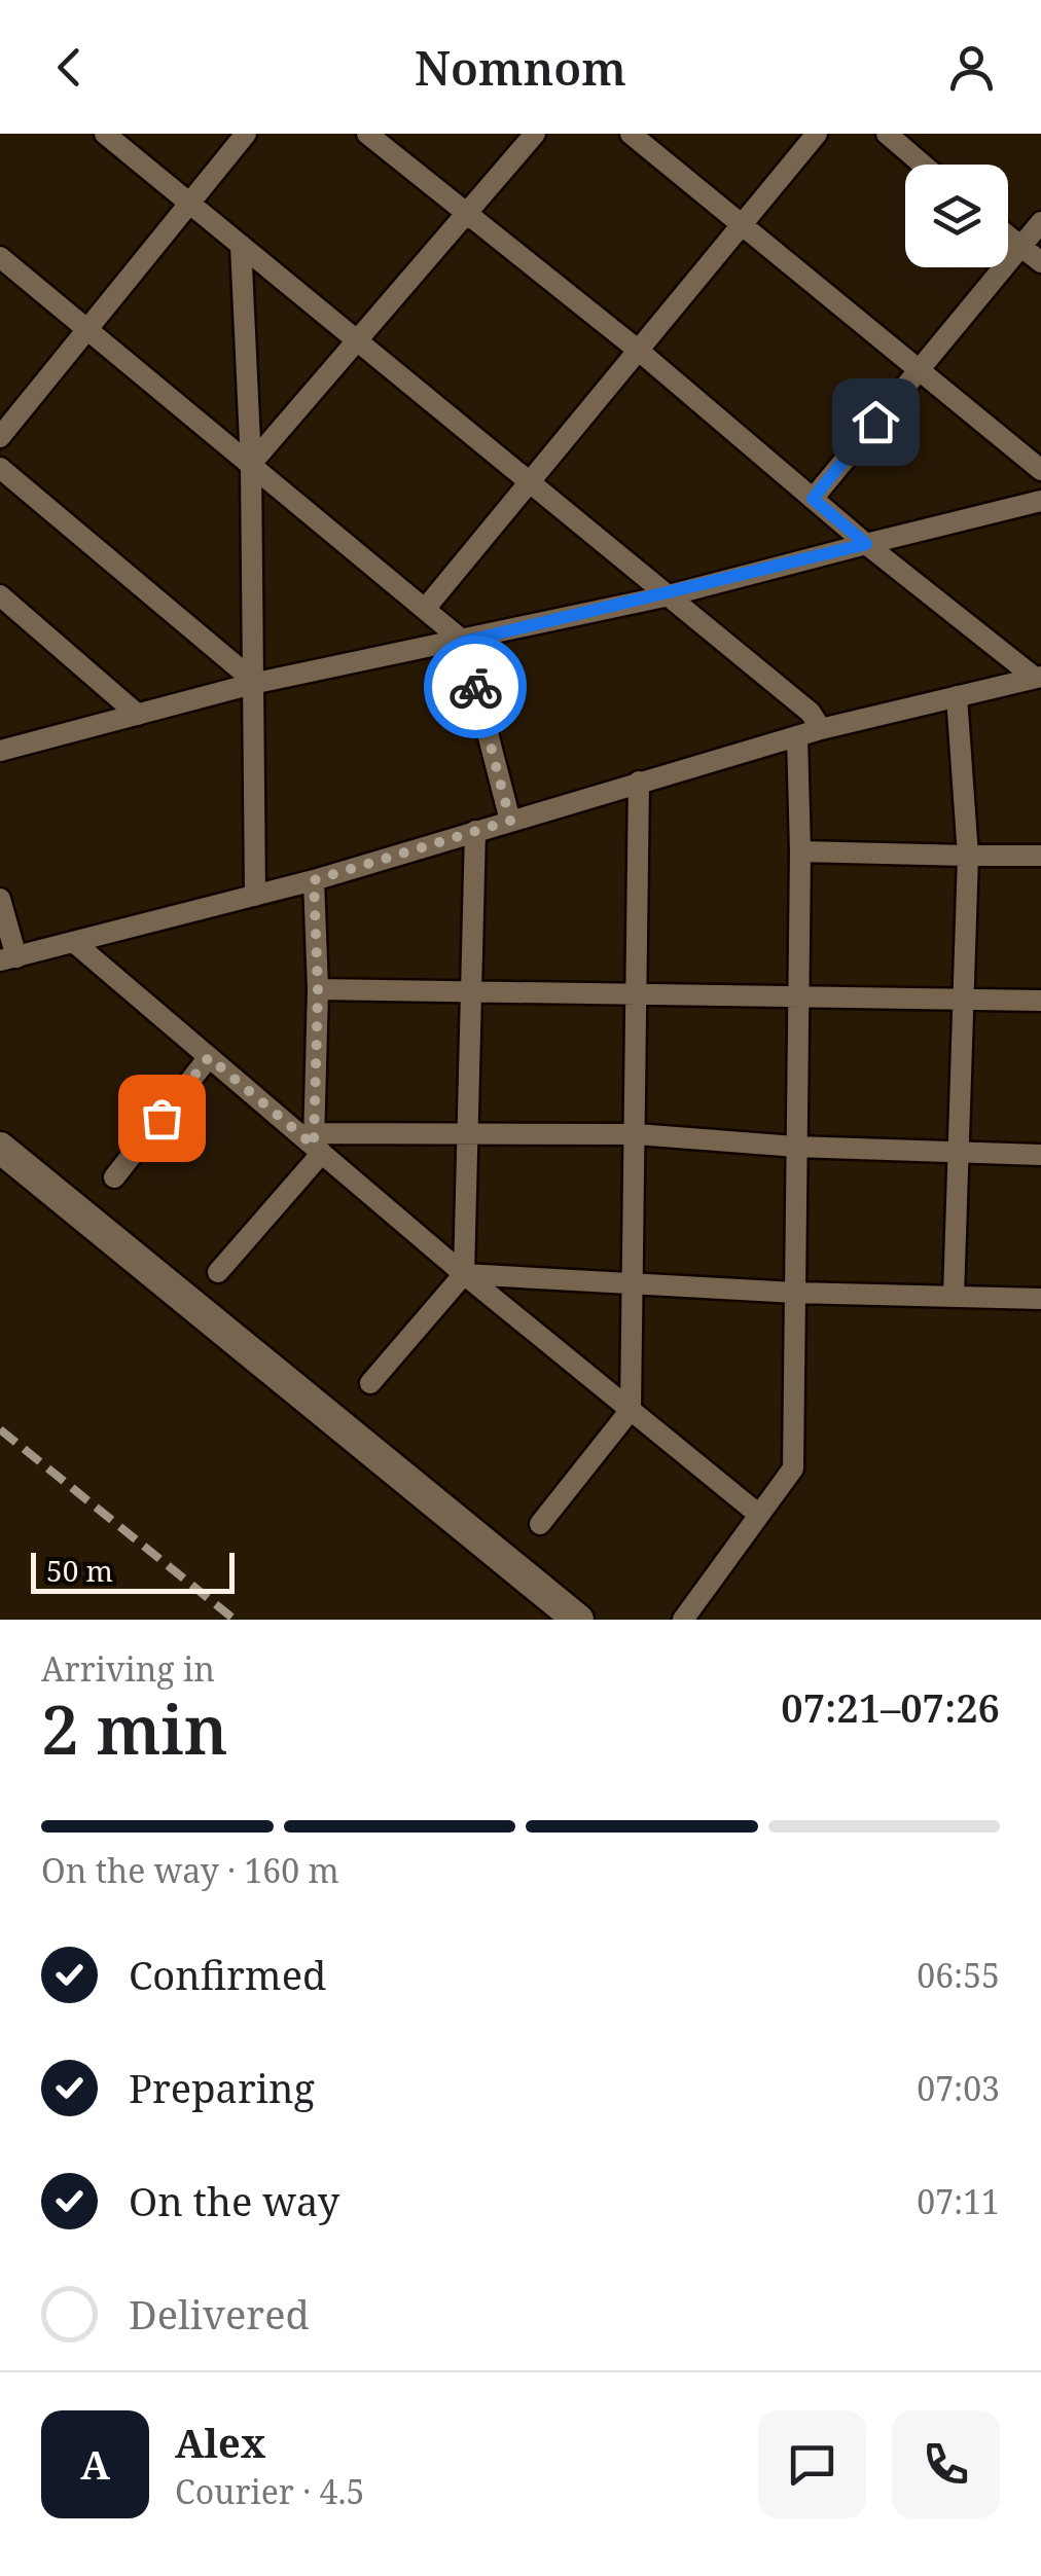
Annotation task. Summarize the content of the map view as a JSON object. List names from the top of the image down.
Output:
{
  "scale_bar": "50 m",
  "page": {
    "header": "Nomnom",
    "scale": "50 m",
    "heading": ["2 min", "Arriving in", "07:21–07:26"],
    "panel": ["Alex", "Courier · 4.5"],
    "bar": "On the way · 160 m",
    "list": [
      ["Confirmed", "06:55"],
      ["Preparing", "07:03"],
      ["On the way", "07:11"],
      "Delivered"
    ],
    "round": "A"
  }
}
